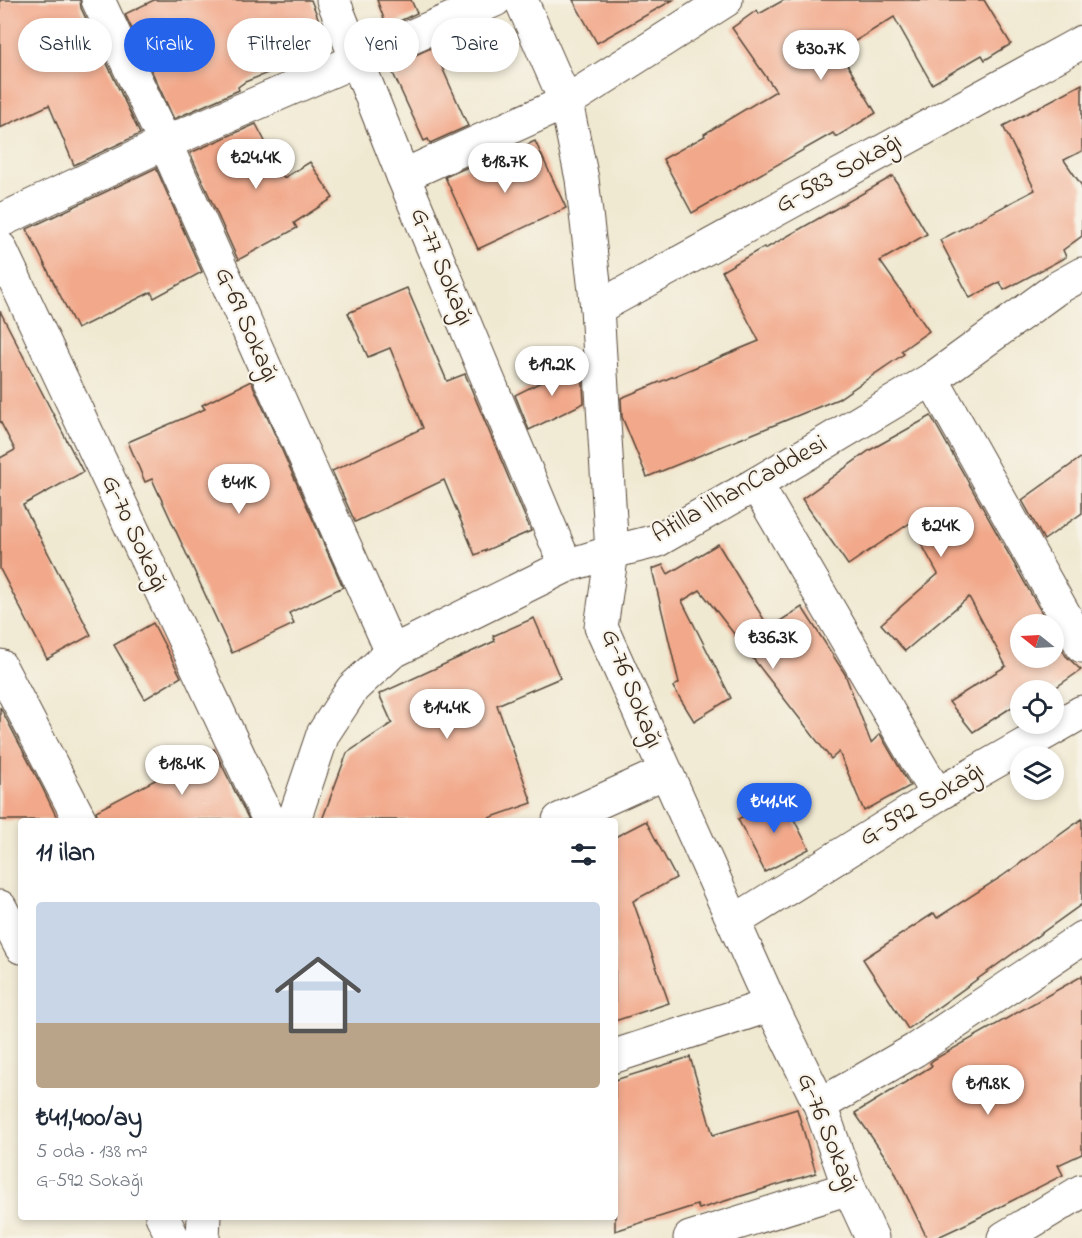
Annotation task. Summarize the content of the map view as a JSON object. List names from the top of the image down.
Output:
{
  "streets": {
    "street": [
      "G-583 Sokağı",
      "G-77 Sokağı",
      "G-69 Sokağı",
      "Atilla İlhanCaddesi",
      "G-70 Sokağı",
      "G-76 Sokağı",
      "G-592 Sokağı"
    ]
  },
  "crossings": [
    ["G-583 Sokağı", "G-76 Sokağı"],
    ["G-77 Sokağı", "Atilla İlhanCaddesi"],
    ["G-69 Sokağı", "Atilla İlhanCaddesi"],
    ["Atilla İlhanCaddesi", "G-76 Sokağı"],
    ["G-76 Sokağı", "G-592 Sokağı"]
  ],
  "north": "left",
  "page": {
    "chip": [
      "Satılık",
      "Kiralık",
      "Filtreler",
      "Yeni",
      "Daire"
    ],
    "price": [
      "₺30.7K",
      "₺24.4K",
      "₺18.7K",
      "₺19.2K",
      "₺41K",
      "₺24K",
      "₺36.3K",
      "₺14.4K",
      "₺18.4K",
      "₺41.4K",
      "₺19.8K"
    ],
    "heading": "11 ilan",
    "list": [
      {
        "name": "₺41,400/ay",
        "note": "5 oda · 138 m² · G-592 Sokağı"
      }
    ]
  }
}
